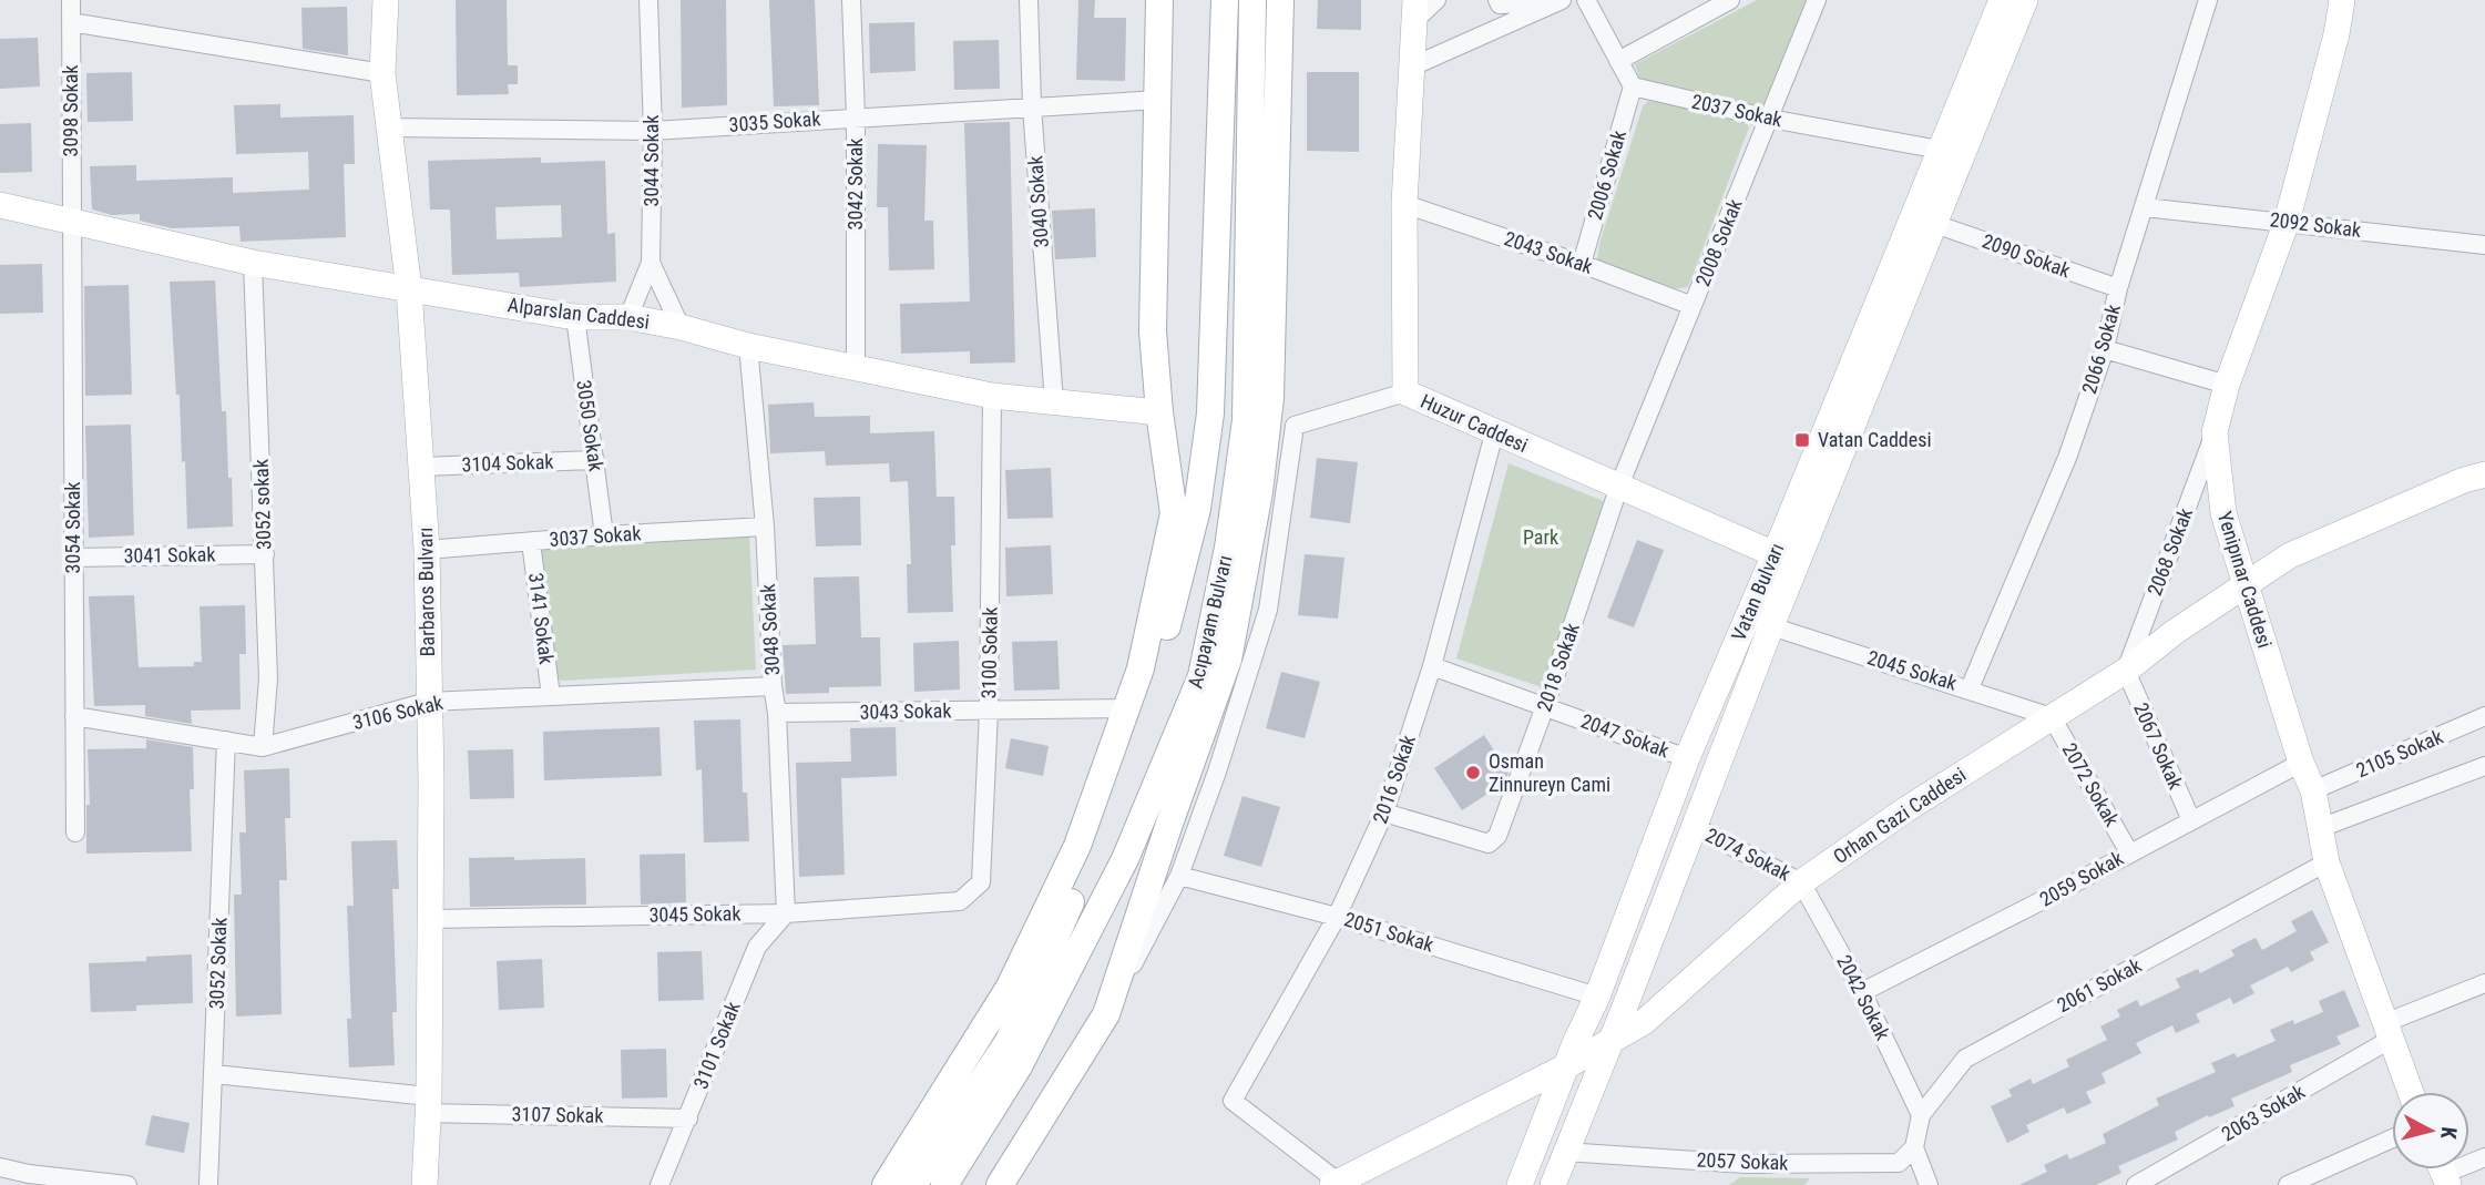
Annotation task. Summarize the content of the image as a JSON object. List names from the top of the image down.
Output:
{
  "streets": {
    "main road": ["Acıpayam Bulvarı"],
    "street": [
      "3098 Sokak",
      "2037 Sokak",
      "3035 Sokak",
      "3044 Sokak",
      "2006 Sokak",
      "3042 Sokak",
      "3040 Sokak",
      "2092 Sokak",
      "2008 Sokak",
      "2043 Sokak",
      "2090 Sokak",
      "Alparslan Caddesi",
      "2066 Sokak",
      "Huzur Caddesi",
      "3050 Sokak",
      "3104 Sokak",
      "3052 sokak",
      "3054 Sokak",
      "3037 Sokak",
      "2068 Sokak",
      "3041 Sokak",
      "Yenipınar Caddesi",
      "Barbaros Bulvarı",
      "Vatan Bulvarı",
      "3141 Sokak",
      "3048 Sokak",
      "3100 Sokak",
      "2018 Sokak",
      "2045 Sokak",
      "3043 Sokak",
      "3106 Sokak",
      "2047 Sokak",
      "2067 Sokak",
      "2105 Sokak",
      "2016 Sokak",
      "2072 Sokak",
      "Orhan Gazi Caddesi",
      "2074 Sokak",
      "2059 Sokak",
      "3045 Sokak",
      "2051 Sokak",
      "3052 Sokak",
      "2061 Sokak",
      "2042 Sokak",
      "3101 Sokak",
      "2063 Sokak",
      "3107 Sokak",
      "2057 Sokak"
    ]
  },
  "crossings": [
    ["3098 Sokak", "Alparslan Caddesi"],
    ["3098 Sokak", "3054 Sokak"],
    ["2037 Sokak", "2006 Sokak"],
    ["2037 Sokak", "2008 Sokak"],
    ["2037 Sokak", "Vatan Bulvarı"],
    ["3035 Sokak", "3044 Sokak"],
    ["3035 Sokak", "3042 Sokak"],
    ["3035 Sokak", "3040 Sokak"],
    ["3035 Sokak", "Barbaros Bulvarı"],
    ["3044 Sokak", "Alparslan Caddesi"],
    ["2006 Sokak", "2043 Sokak"],
    ["3042 Sokak", "Alparslan Caddesi"],
    ["3040 Sokak", "Alparslan Caddesi"],
    ["2092 Sokak", "2066 Sokak"],
    ["2092 Sokak", "Yenipınar Caddesi"],
    ["2008 Sokak", "2043 Sokak"],
    ["2008 Sokak", "Huzur Caddesi"],
    ["2008 Sokak", "2018 Sokak"],
    ["2043 Sokak", "Huzur Caddesi"],
    ["2090 Sokak", "2066 Sokak"],
    ["2090 Sokak", "Vatan Bulvarı"],
    ["Alparslan Caddesi", "3050 Sokak"],
    ["Alparslan Caddesi", "3052 sokak"],
    ["Alparslan Caddesi", "3054 Sokak"],
    ["Alparslan Caddesi", "Barbaros Bulvarı"],
    ["Alparslan Caddesi", "3048 Sokak"],
    ["Alparslan Caddesi", "3100 Sokak"],
    ["2066 Sokak", "2045 Sokak"],
    ["Huzur Caddesi", "Vatan Bulvarı"],
    ["Huzur Caddesi", "2018 Sokak"],
    ["Huzur Caddesi", "2016 Sokak"],
    ["3050 Sokak", "3104 Sokak"],
    ["3050 Sokak", "3037 Sokak"],
    ["3104 Sokak", "Barbaros Bulvarı"],
    ["3052 sokak", "3041 Sokak"],
    ["3052 sokak", "3106 Sokak"],
    ["3054 Sokak", "3041 Sokak"],
    ["3054 Sokak", "3106 Sokak"],
    ["3037 Sokak", "Barbaros Bulvarı"],
    ["3037 Sokak", "3141 Sokak"],
    ["3037 Sokak", "3048 Sokak"],
    ["2068 Sokak", "Yenipınar Caddesi"],
    ["2068 Sokak", "2067 Sokak"],
    ["2068 Sokak", "Orhan Gazi Caddesi"],
    ["Yenipınar Caddesi", "2105 Sokak"],
    ["Yenipınar Caddesi", "Orhan Gazi Caddesi"],
    ["Yenipınar Caddesi", "2059 Sokak"],
    ["Yenipınar Caddesi", "2061 Sokak"],
    ["Yenipınar Caddesi", "2063 Sokak"],
    ["Barbaros Bulvarı", "3106 Sokak"],
    ["Barbaros Bulvarı", "3045 Sokak"],
    ["Barbaros Bulvarı", "3107 Sokak"],
    ["Vatan Bulvarı", "2045 Sokak"],
    ["Vatan Bulvarı", "2047 Sokak"],
    ["Vatan Bulvarı", "Orhan Gazi Caddesi"],
    ["Vatan Bulvarı", "2074 Sokak"],
    ["Vatan Bulvarı", "2051 Sokak"],
    ["Vatan Bulvarı", "2057 Sokak"],
    ["3141 Sokak", "3106 Sokak"],
    ["3048 Sokak", "3043 Sokak"],
    ["3048 Sokak", "3106 Sokak"],
    ["3048 Sokak", "3045 Sokak"],
    ["3048 Sokak", "3101 Sokak"],
    ["3100 Sokak", "3043 Sokak"],
    ["3100 Sokak", "3045 Sokak"],
    ["2018 Sokak", "2047 Sokak"],
    ["2018 Sokak", "2016 Sokak"],
    ["2045 Sokak", "2072 Sokak"],
    ["2045 Sokak", "Orhan Gazi Caddesi"],
    ["3106 Sokak", "3052 Sokak"],
    ["2047 Sokak", "2016 Sokak"],
    ["2067 Sokak", "Orhan Gazi Caddesi"],
    ["2067 Sokak", "2059 Sokak"],
    ["2016 Sokak", "Orhan Gazi Caddesi"],
    ["2016 Sokak", "2051 Sokak"],
    ["2072 Sokak", "Orhan Gazi Caddesi"],
    ["2072 Sokak", "2059 Sokak"],
    ["Orhan Gazi Caddesi", "2074 Sokak"],
    ["Orhan Gazi Caddesi", "2042 Sokak"],
    ["2074 Sokak", "2042 Sokak"],
    ["2059 Sokak", "2042 Sokak"],
    ["3045 Sokak", "3101 Sokak"],
    ["3052 Sokak", "3107 Sokak"],
    ["2061 Sokak", "2042 Sokak"],
    ["2061 Sokak", "2057 Sokak"],
    ["3101 Sokak", "3107 Sokak"]
  ],
  "parks": ["Park"],
  "places": {
    "transit": ["Vatan Caddesi"],
    "other": ["Osman Zinnureyn Cami"]
  },
  "north": "right"
}
